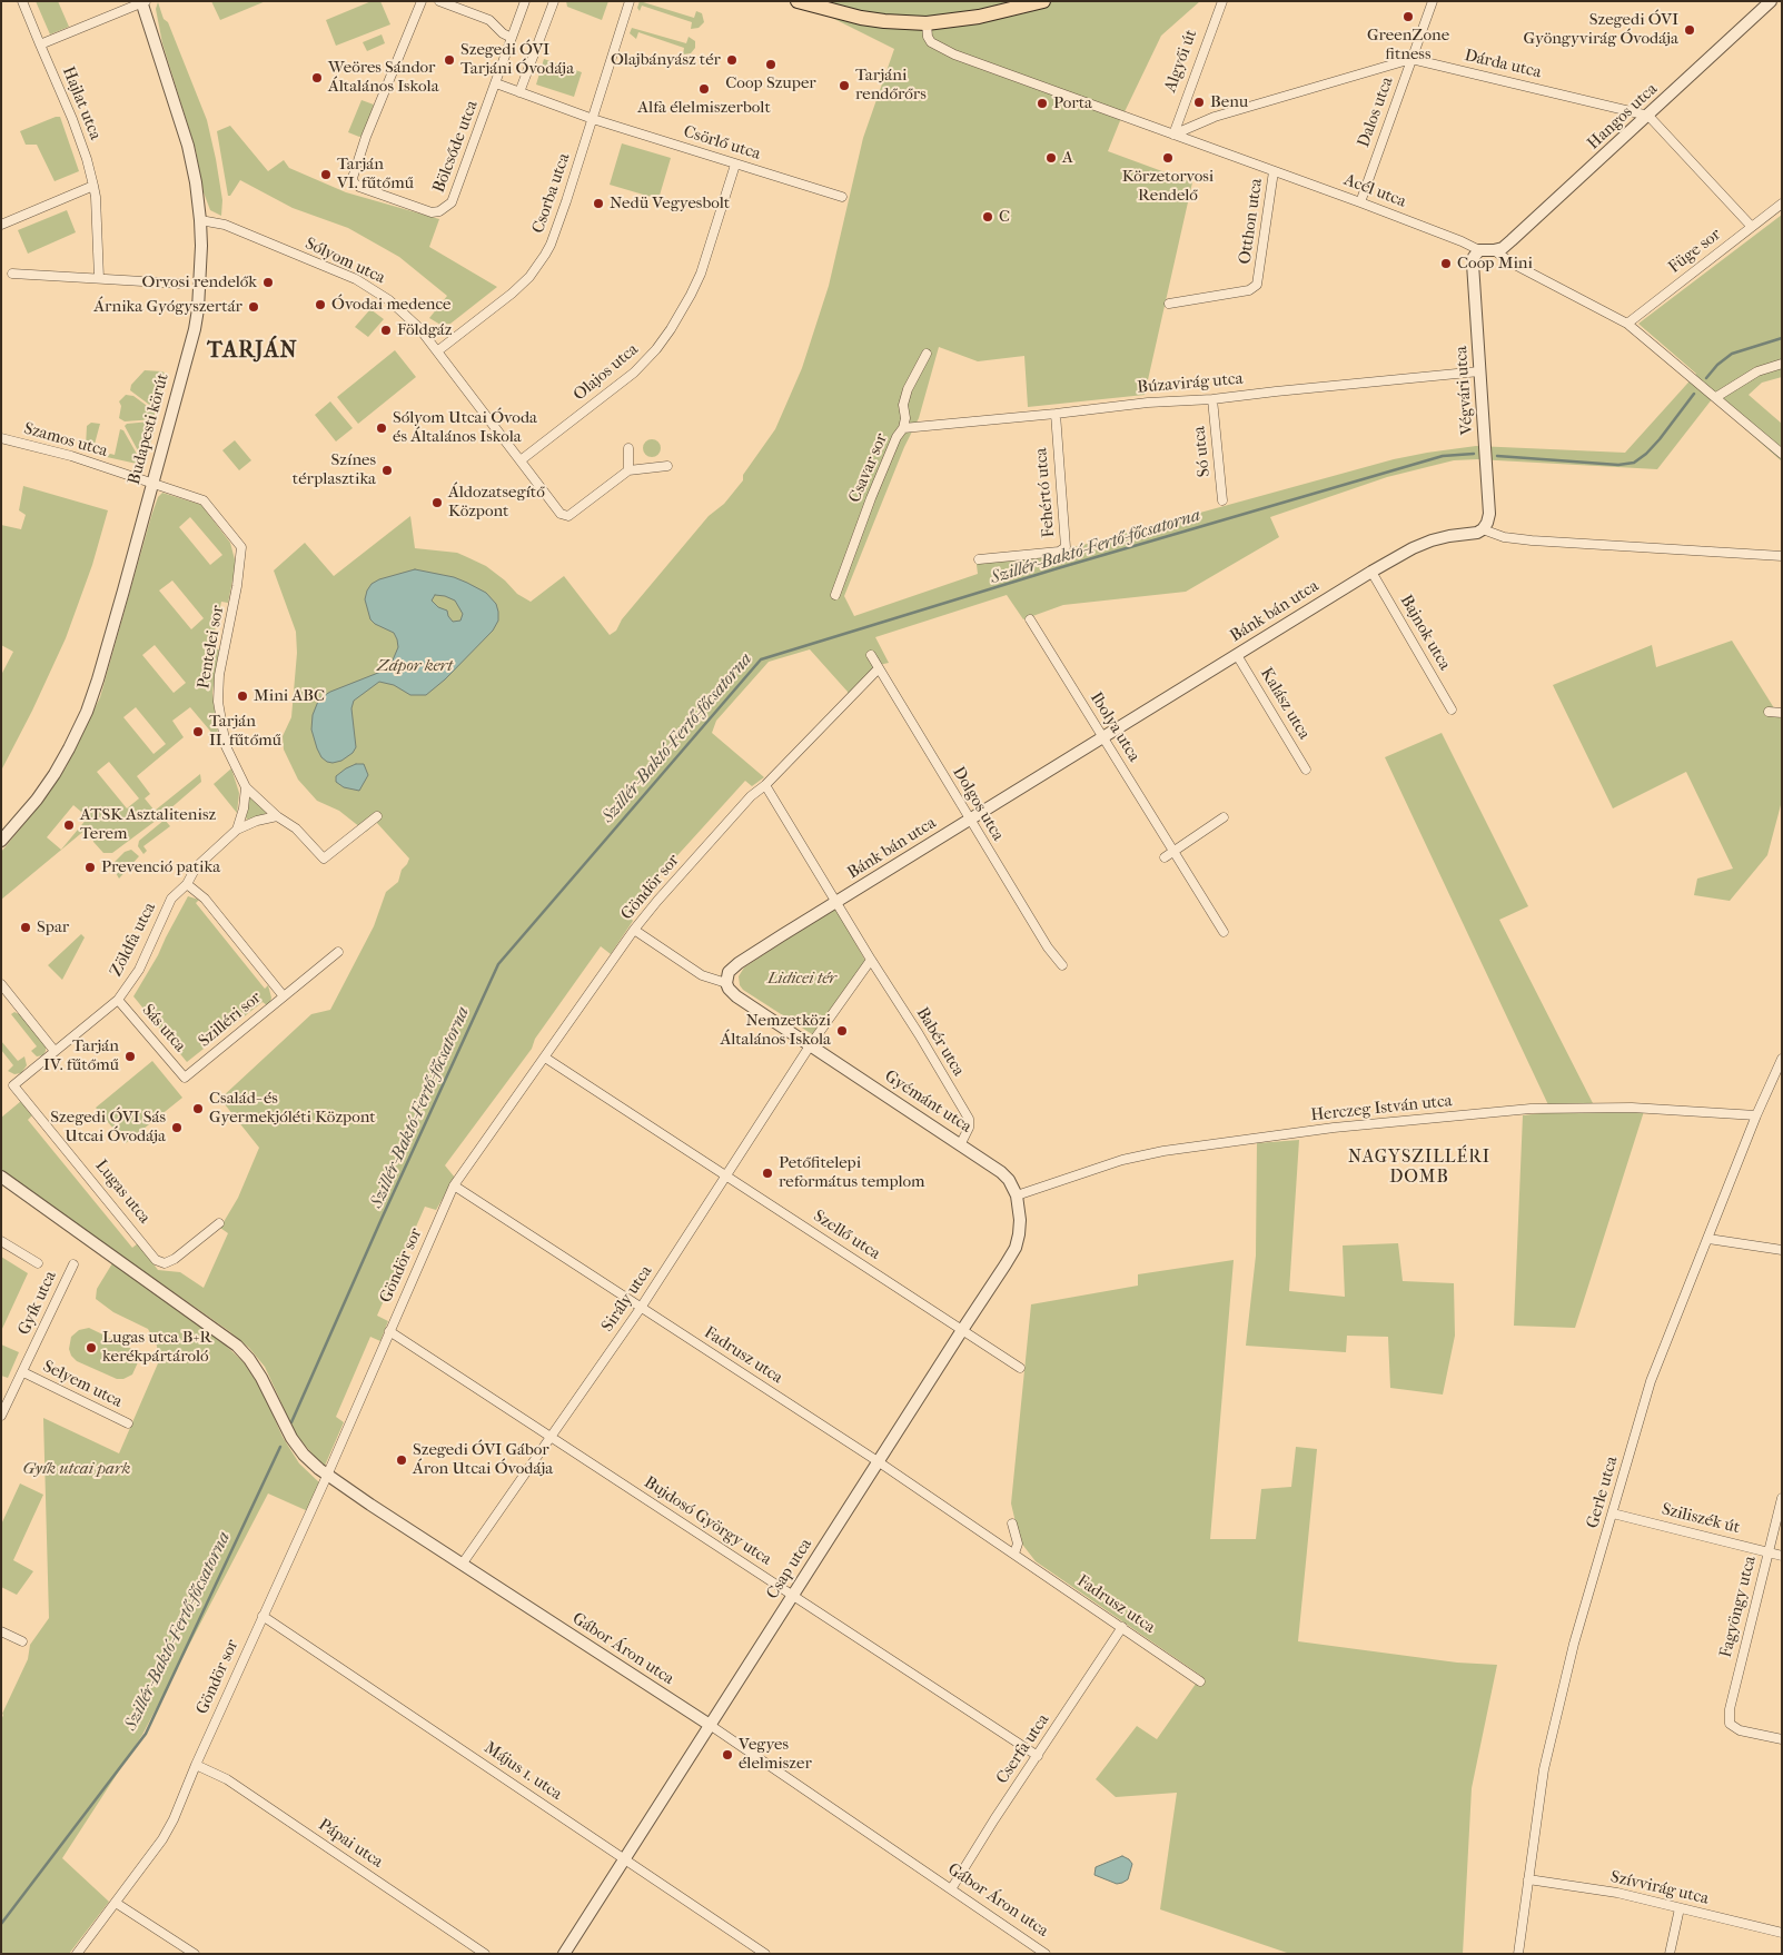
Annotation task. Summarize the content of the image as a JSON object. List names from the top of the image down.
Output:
{
  "streets": {
    "street": [
      "Algyői út",
      "Dárda utca",
      "Hajlat utca",
      "Dalos utca",
      "Hangos utca",
      "Csörlő utca",
      "Bölcsőde utca",
      "Acél utca",
      "Csorba utca",
      "Otthon utca",
      "Füge sor",
      "Sólyom utca",
      "Olajos utca",
      "Búzavirág utca",
      "Végvári utca",
      "Budapesti körút",
      "Szamos utca",
      "Só utca",
      "Csavar sor",
      "Fehértó utca",
      "Bánk bán utca",
      "Bajnok utca",
      "Pentelei sor",
      "Kalász utca",
      "Ibolya utca",
      "Dolgos utca",
      "Göndör sor",
      "Zöldfa utca",
      "Szilléri sor",
      "Sás utca",
      "Babér utca",
      "Gyémánt utca",
      "Herczeg István utca",
      "Lugas utca",
      "Szellő utca",
      "Sirály utca",
      "Gyík utca",
      "Fadrusz utca",
      "Selyem utca",
      "Gerle utca",
      "Sziliszék út",
      "Bujdosó György utca",
      "Csap utca",
      "Fagyöngy utca",
      "Gábor Áron utca",
      "Cserfa utca",
      "Május 1. utca",
      "Pápai utca",
      "Szívvirág utca"
    ]
  },
  "crossings": [
    ["Algyői út", "Dárda utca"],
    ["Algyői út", "Acél utca"],
    ["Dárda utca", "Dalos utca"],
    ["Dárda utca", "Hangos utca"],
    ["Dárda utca", "Acél utca"],
    ["Dalos utca", "Acél utca"],
    ["Hangos utca", "Acél utca"],
    ["Csörlő utca", "Bölcsőde utca"],
    ["Csörlő utca", "Csorba utca"],
    ["Csörlő utca", "Olajos utca"],
    ["Acél utca", "Otthon utca"],
    ["Acél utca", "Végvári utca"],
    ["Csorba utca", "Sólyom utca"],
    ["Sólyom utca", "Olajos utca"],
    ["Sólyom utca", "Budapesti körút"],
    ["Búzavirág utca", "Végvári utca"],
    ["Búzavirág utca", "Só utca"],
    ["Búzavirág utca", "Csavar sor"],
    ["Búzavirág utca", "Fehértó utca"],
    ["Végvári utca", "Bánk bán utca"],
    ["Budapesti körút", "Szamos utca"],
    ["Budapesti körút", "Pentelei sor"],
    ["Szamos utca", "Pentelei sor"],
    ["Bánk bán utca", "Bajnok utca"],
    ["Bánk bán utca", "Kalász utca"],
    ["Bánk bán utca", "Ibolya utca"],
    ["Bánk bán utca", "Dolgos utca"],
    ["Pentelei sor", "Zöldfa utca"],
    ["Dolgos utca", "Göndör sor"],
    ["Göndör sor", "Szellő utca"],
    ["Göndör sor", "Fadrusz utca"],
    ["Göndör sor", "Bujdosó György utca"],
    ["Göndör sor", "Gábor Áron utca"],
    ["Göndör sor", "Május 1. utca"],
    ["Göndör sor", "Pápai utca"],
    ["Zöldfa utca", "Sás utca"],
    ["Zöldfa utca", "Lugas utca"],
    ["Szilléri sor", "Sás utca"],
    ["Babér utca", "Gyémánt utca"],
    ["Gyémánt utca", "Herczeg István utca"],
    ["Gyémánt utca", "Sirály utca"],
    ["Gyémánt utca", "Csap utca"],
    ["Herczeg István utca", "Gerle utca"],
    ["Herczeg István utca", "Csap utca"],
    ["Szellő utca", "Sirály utca"],
    ["Szellő utca", "Csap utca"],
    ["Sirály utca", "Fadrusz utca"],
    ["Sirály utca", "Bujdosó György utca"],
    ["Sirály utca", "Gábor Áron utca"],
    ["Gyík utca", "Selyem utca"],
    ["Fadrusz utca", "Csap utca"],
    ["Fadrusz utca", "Cserfa utca"],
    ["Gerle utca", "Sziliszék út"],
    ["Gerle utca", "Szívvirág utca"],
    ["Sziliszék út", "Fagyöngy utca"],
    ["Bujdosó György utca", "Csap utca"],
    ["Bujdosó György utca", "Cserfa utca"],
    ["Csap utca", "Gábor Áron utca"],
    ["Csap utca", "Május 1. utca"],
    ["Gábor Áron utca", "Cserfa utca"]
  ],
  "districts": ["TARJÁN", "NAGYSZILLÉRI DOMB"],
  "water": ["Szillér-Baktó-Fertő-főcsatorna"],
  "parks": ["Zápor kert", "Lidicei tér", "Gyík utcai park"],
  "places": [
    "GreenZone fitness",
    "Szegedi ÓVI Gyöngyvirág Óvodája",
    "Szegedi ÓVI Tarjáni Óvodája",
    "Olajbányász tér",
    "Coop Szuper",
    "Weöres Sándor Általános Iskola",
    "Tarjáni rendőrőrs",
    "Alfa élelmiszerbolt",
    "Benu",
    "Porta",
    "A",
    "Körzetorvosi Rendelő",
    "Tarján VI. fűtőmű",
    "Nedü Vegyesbolt",
    "C",
    "Coop Mini",
    "Orvosi rendelők",
    "Óvodai medence",
    "Árnika Gyógyszertár",
    "Földgáz",
    "Sólyom Utcai Óvoda és Általános Iskola",
    "Színes térplasztika",
    "Áldozatsegítő Központ",
    "Mini ABC",
    "Tarján II. fűtőmű",
    "ATSK Asztalitenisz Terem",
    "Prevenció patika",
    "Spar",
    "Nemzetközi Általános Iskola",
    "Tarján IV. fűtőmű",
    "Család- és Gyermekjóléti Központ",
    "Szegedi ÓVI Sás Utcai Óvodája",
    "Petőfitelepi református templom",
    "Lugas utca B+R kerékpártároló",
    "Szegedi ÓVI Gábor Áron Utcai Óvodája",
    "Vegyes élelmiszer"
  ]
}
